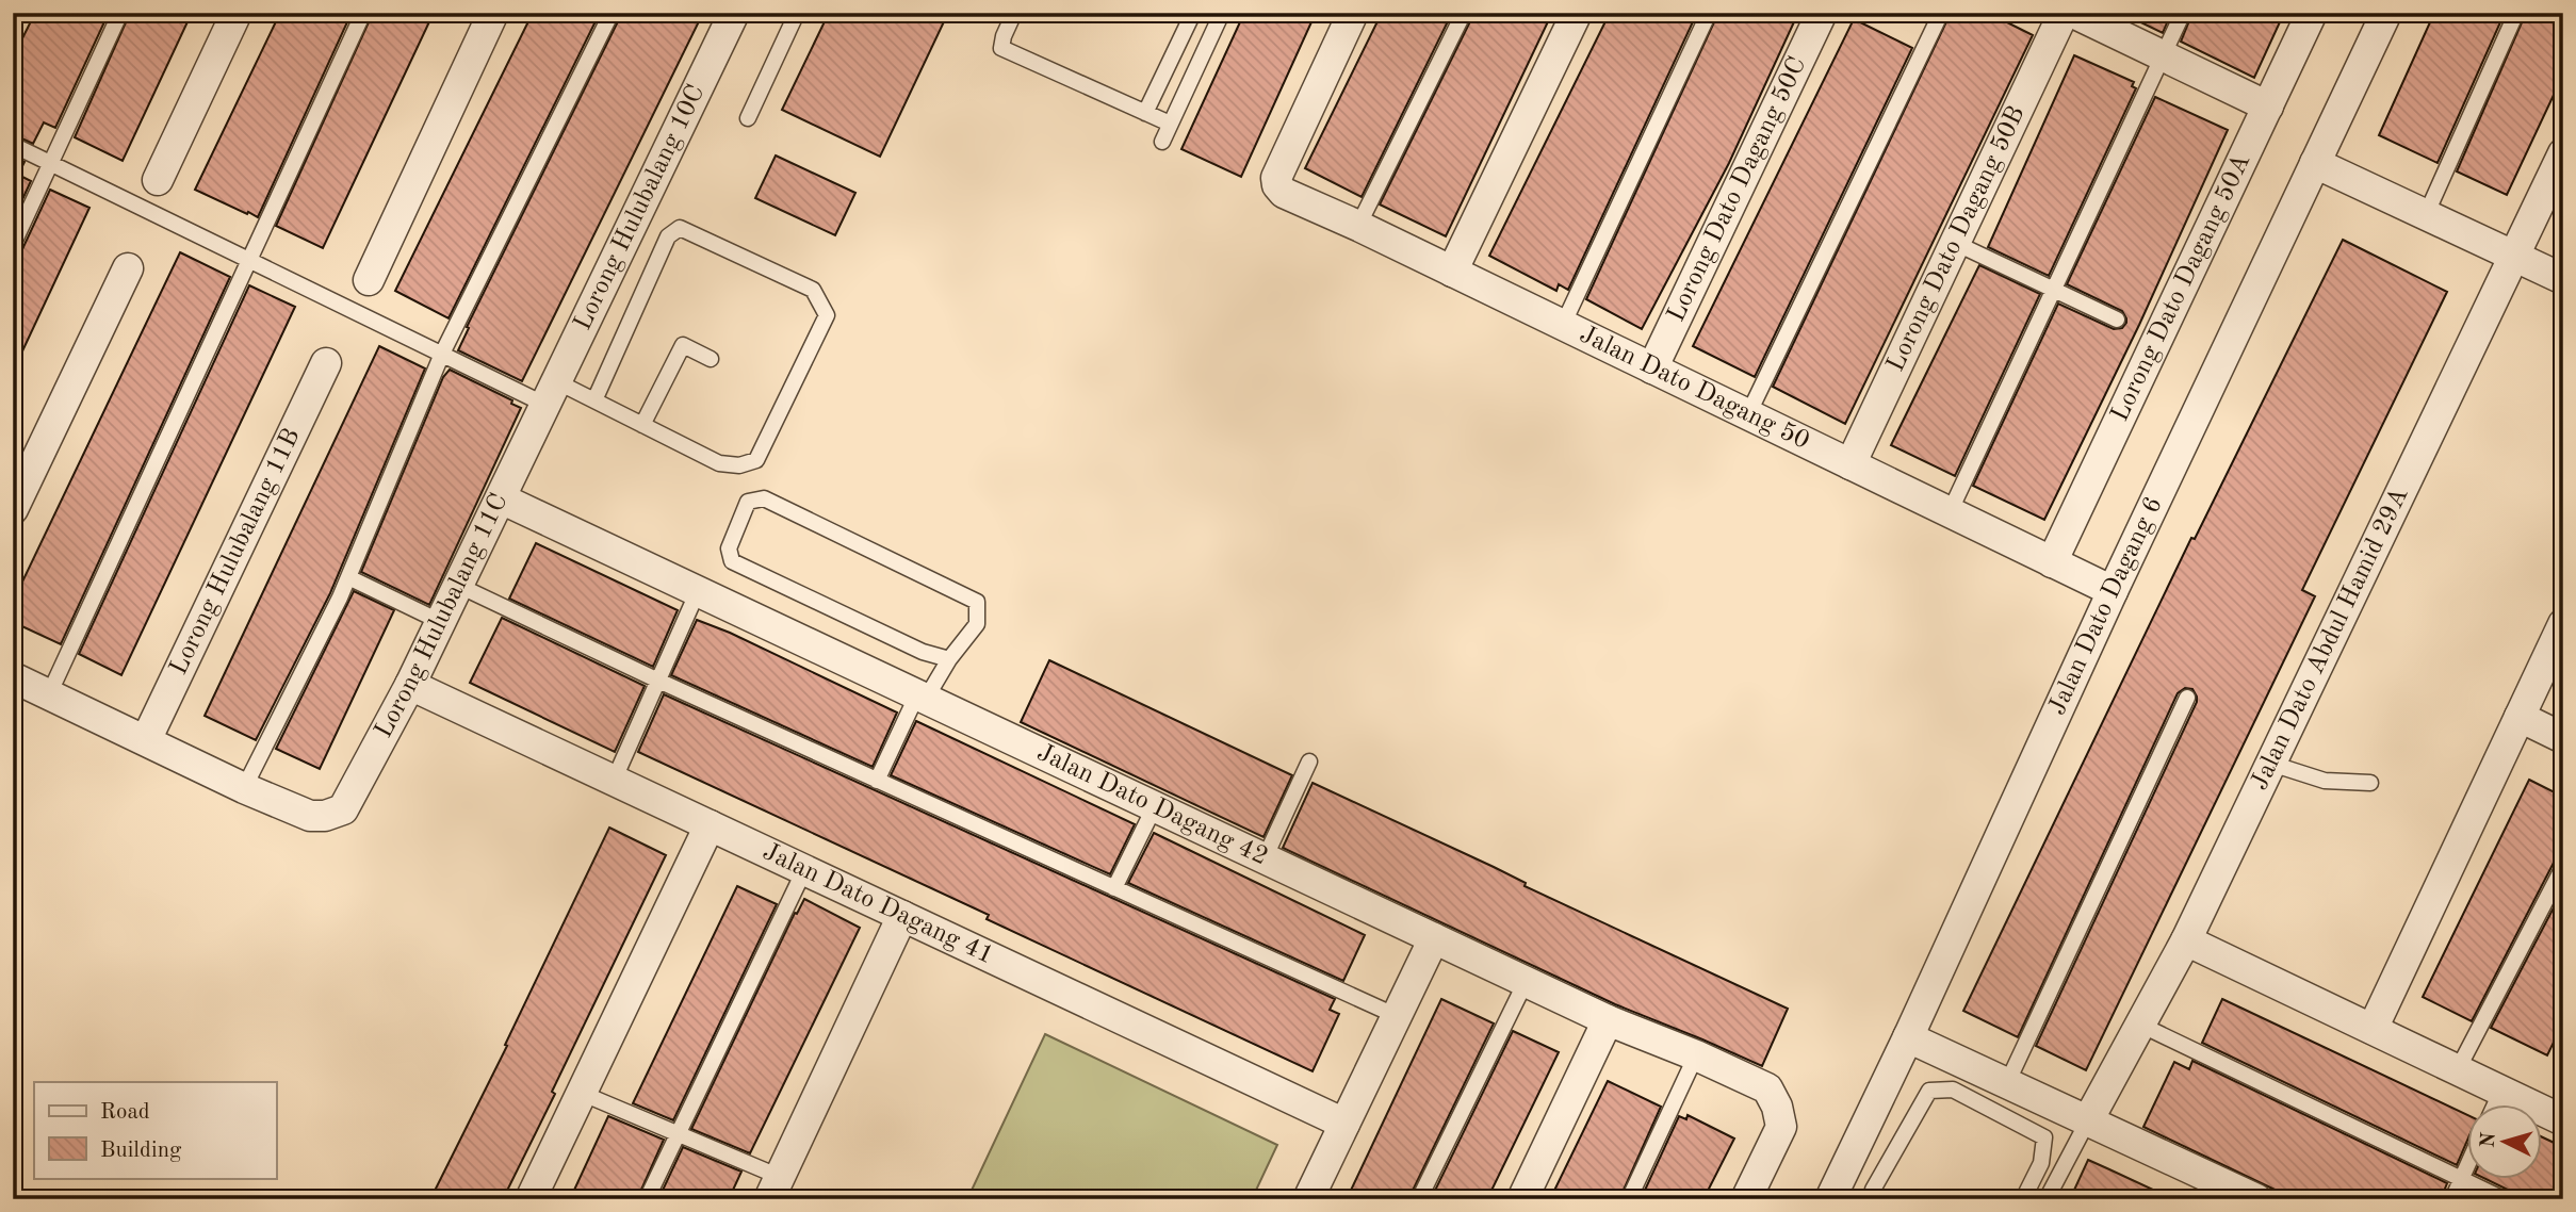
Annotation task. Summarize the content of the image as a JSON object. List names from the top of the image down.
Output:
{
  "streets": {
    "street": [
      "Lorong Dato Dagang 50C",
      "Lorong Hulubalang 10C",
      "Lorong Dato Dagang 50B",
      "Lorong Dato Dagang 50A",
      "Jalan Dato Dagang 50",
      "Lorong Hulubalang 11B",
      "Jalan Dato Dagang 6",
      "Lorong Hulubalang 11C",
      "Jalan Dato Abdul Hamid 29A",
      "Jalan Dato Dagang 42",
      "Jalan Dato Dagang 41"
    ]
  },
  "crossings": [
    ["Lorong Dato Dagang 50C", "Jalan Dato Dagang 50"],
    ["Lorong Hulubalang 10C", "Lorong Hulubalang 11C"],
    ["Lorong Dato Dagang 50B", "Jalan Dato Dagang 50"],
    ["Lorong Dato Dagang 50A", "Jalan Dato Dagang 50"],
    ["Jalan Dato Dagang 50", "Jalan Dato Dagang 6"],
    ["Lorong Hulubalang 11C", "Jalan Dato Dagang 42"],
    ["Lorong Hulubalang 11C", "Jalan Dato Dagang 41"]
  ],
  "legend": ["Road", "Building"],
  "north": "left"
}
